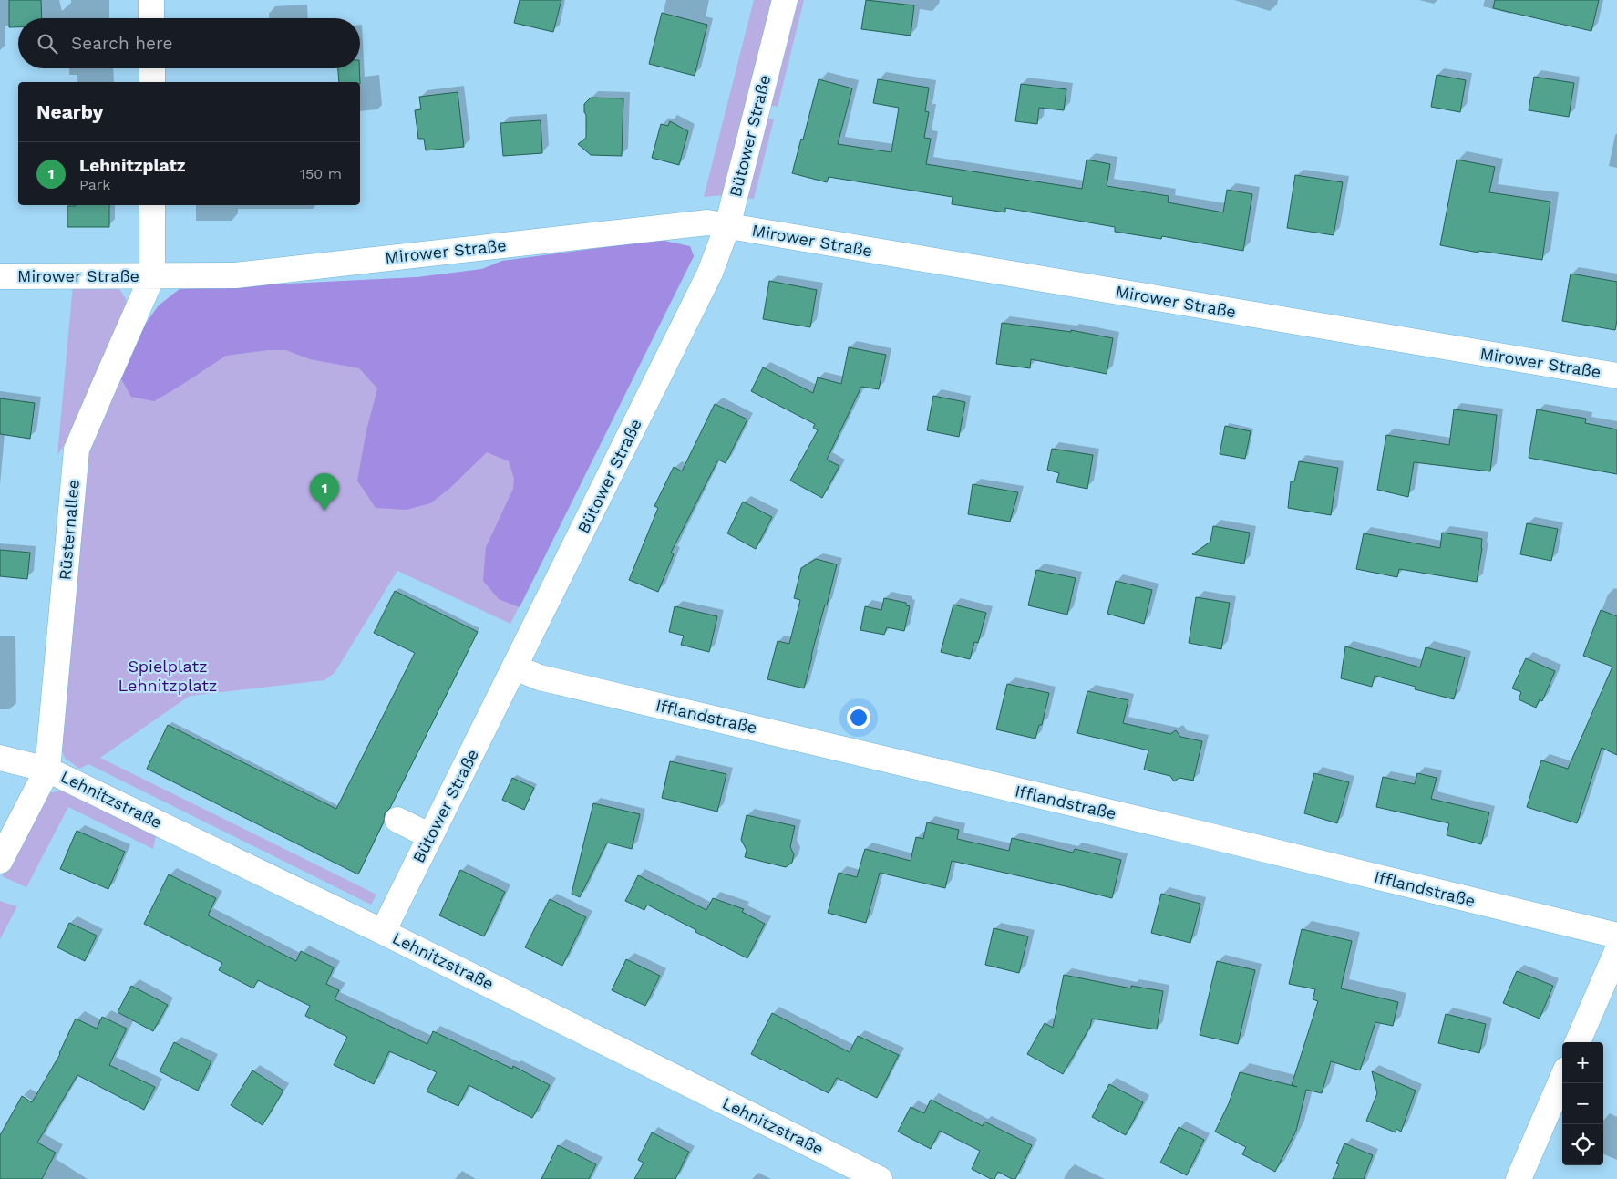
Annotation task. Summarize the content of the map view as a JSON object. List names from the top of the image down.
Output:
{
  "streets": {
    "street": [
      "Bütower Straße",
      "Mirower Straße",
      "Rüsternallee",
      "Ifflandstraße",
      "Lehnitzstraße"
    ]
  },
  "crossings": [
    ["Bütower Straße", "Mirower Straße"],
    ["Bütower Straße", "Ifflandstraße"],
    ["Bütower Straße", "Lehnitzstraße"],
    ["Mirower Straße", "Rüsternallee"],
    ["Rüsternallee", "Lehnitzstraße"]
  ],
  "parks": ["Spielplatz Lehnitzplatz"],
  "page": {
    "search": "Search here",
    "heading": "Nearby",
    "list": [
      {
        "mark": "1",
        "name": "Lehnitzplatz",
        "note": "Park",
        "value": "150 m"
      }
    ],
    "pins": "1",
    "map_buttons": ["+", "−"]
  }
}
